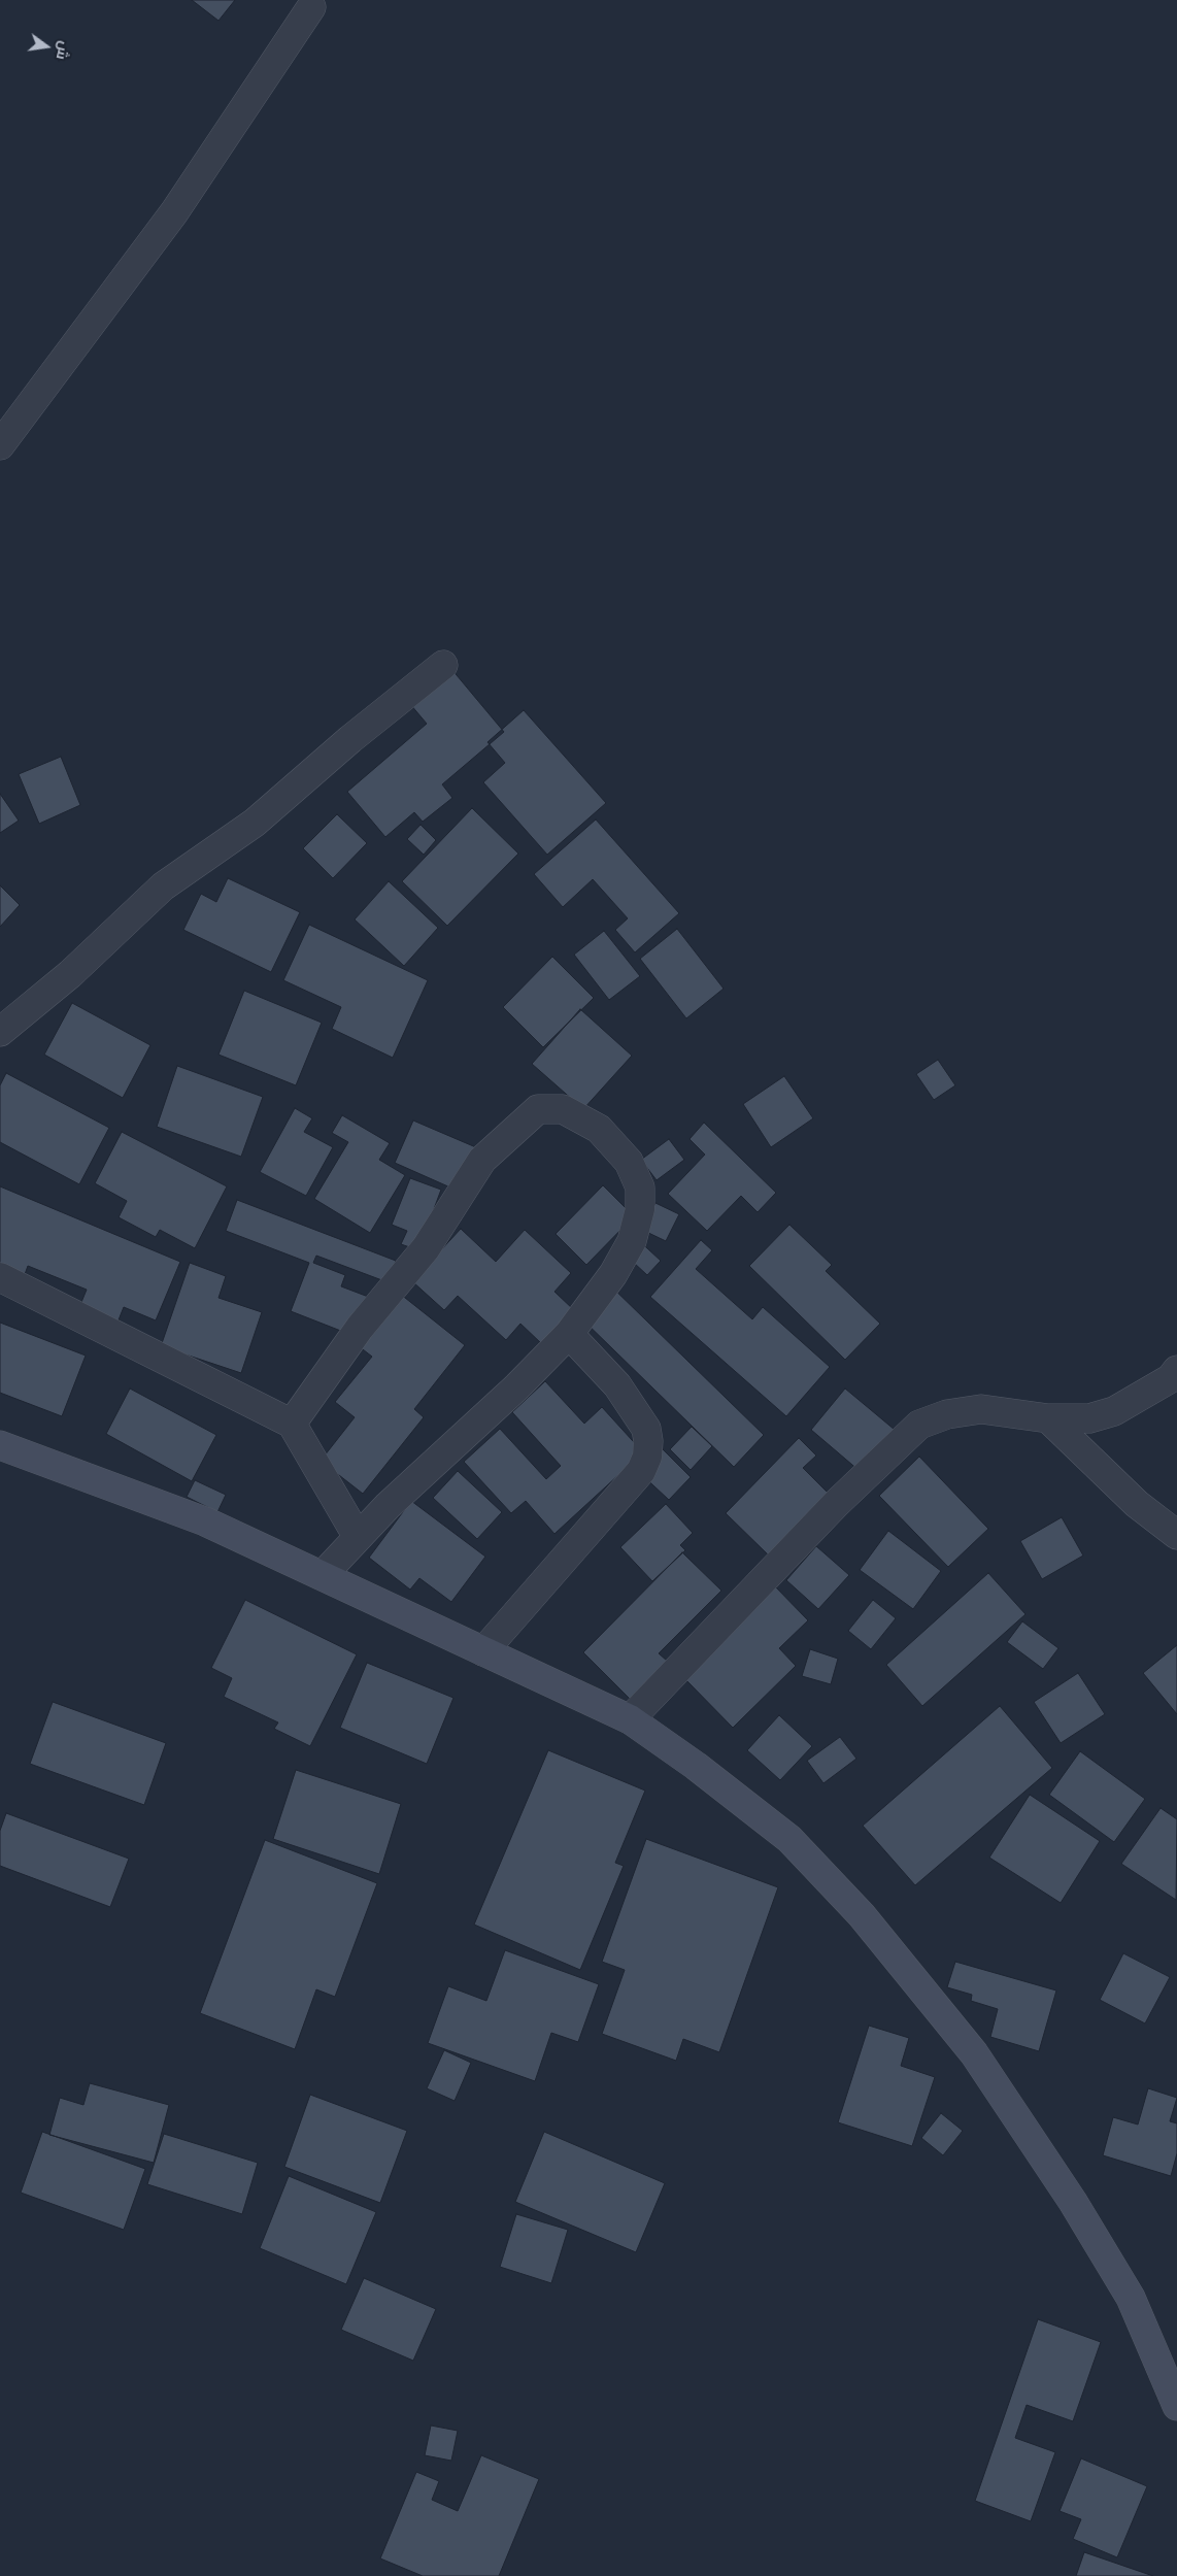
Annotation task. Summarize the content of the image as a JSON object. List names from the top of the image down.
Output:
{
  "north": "right"
}
